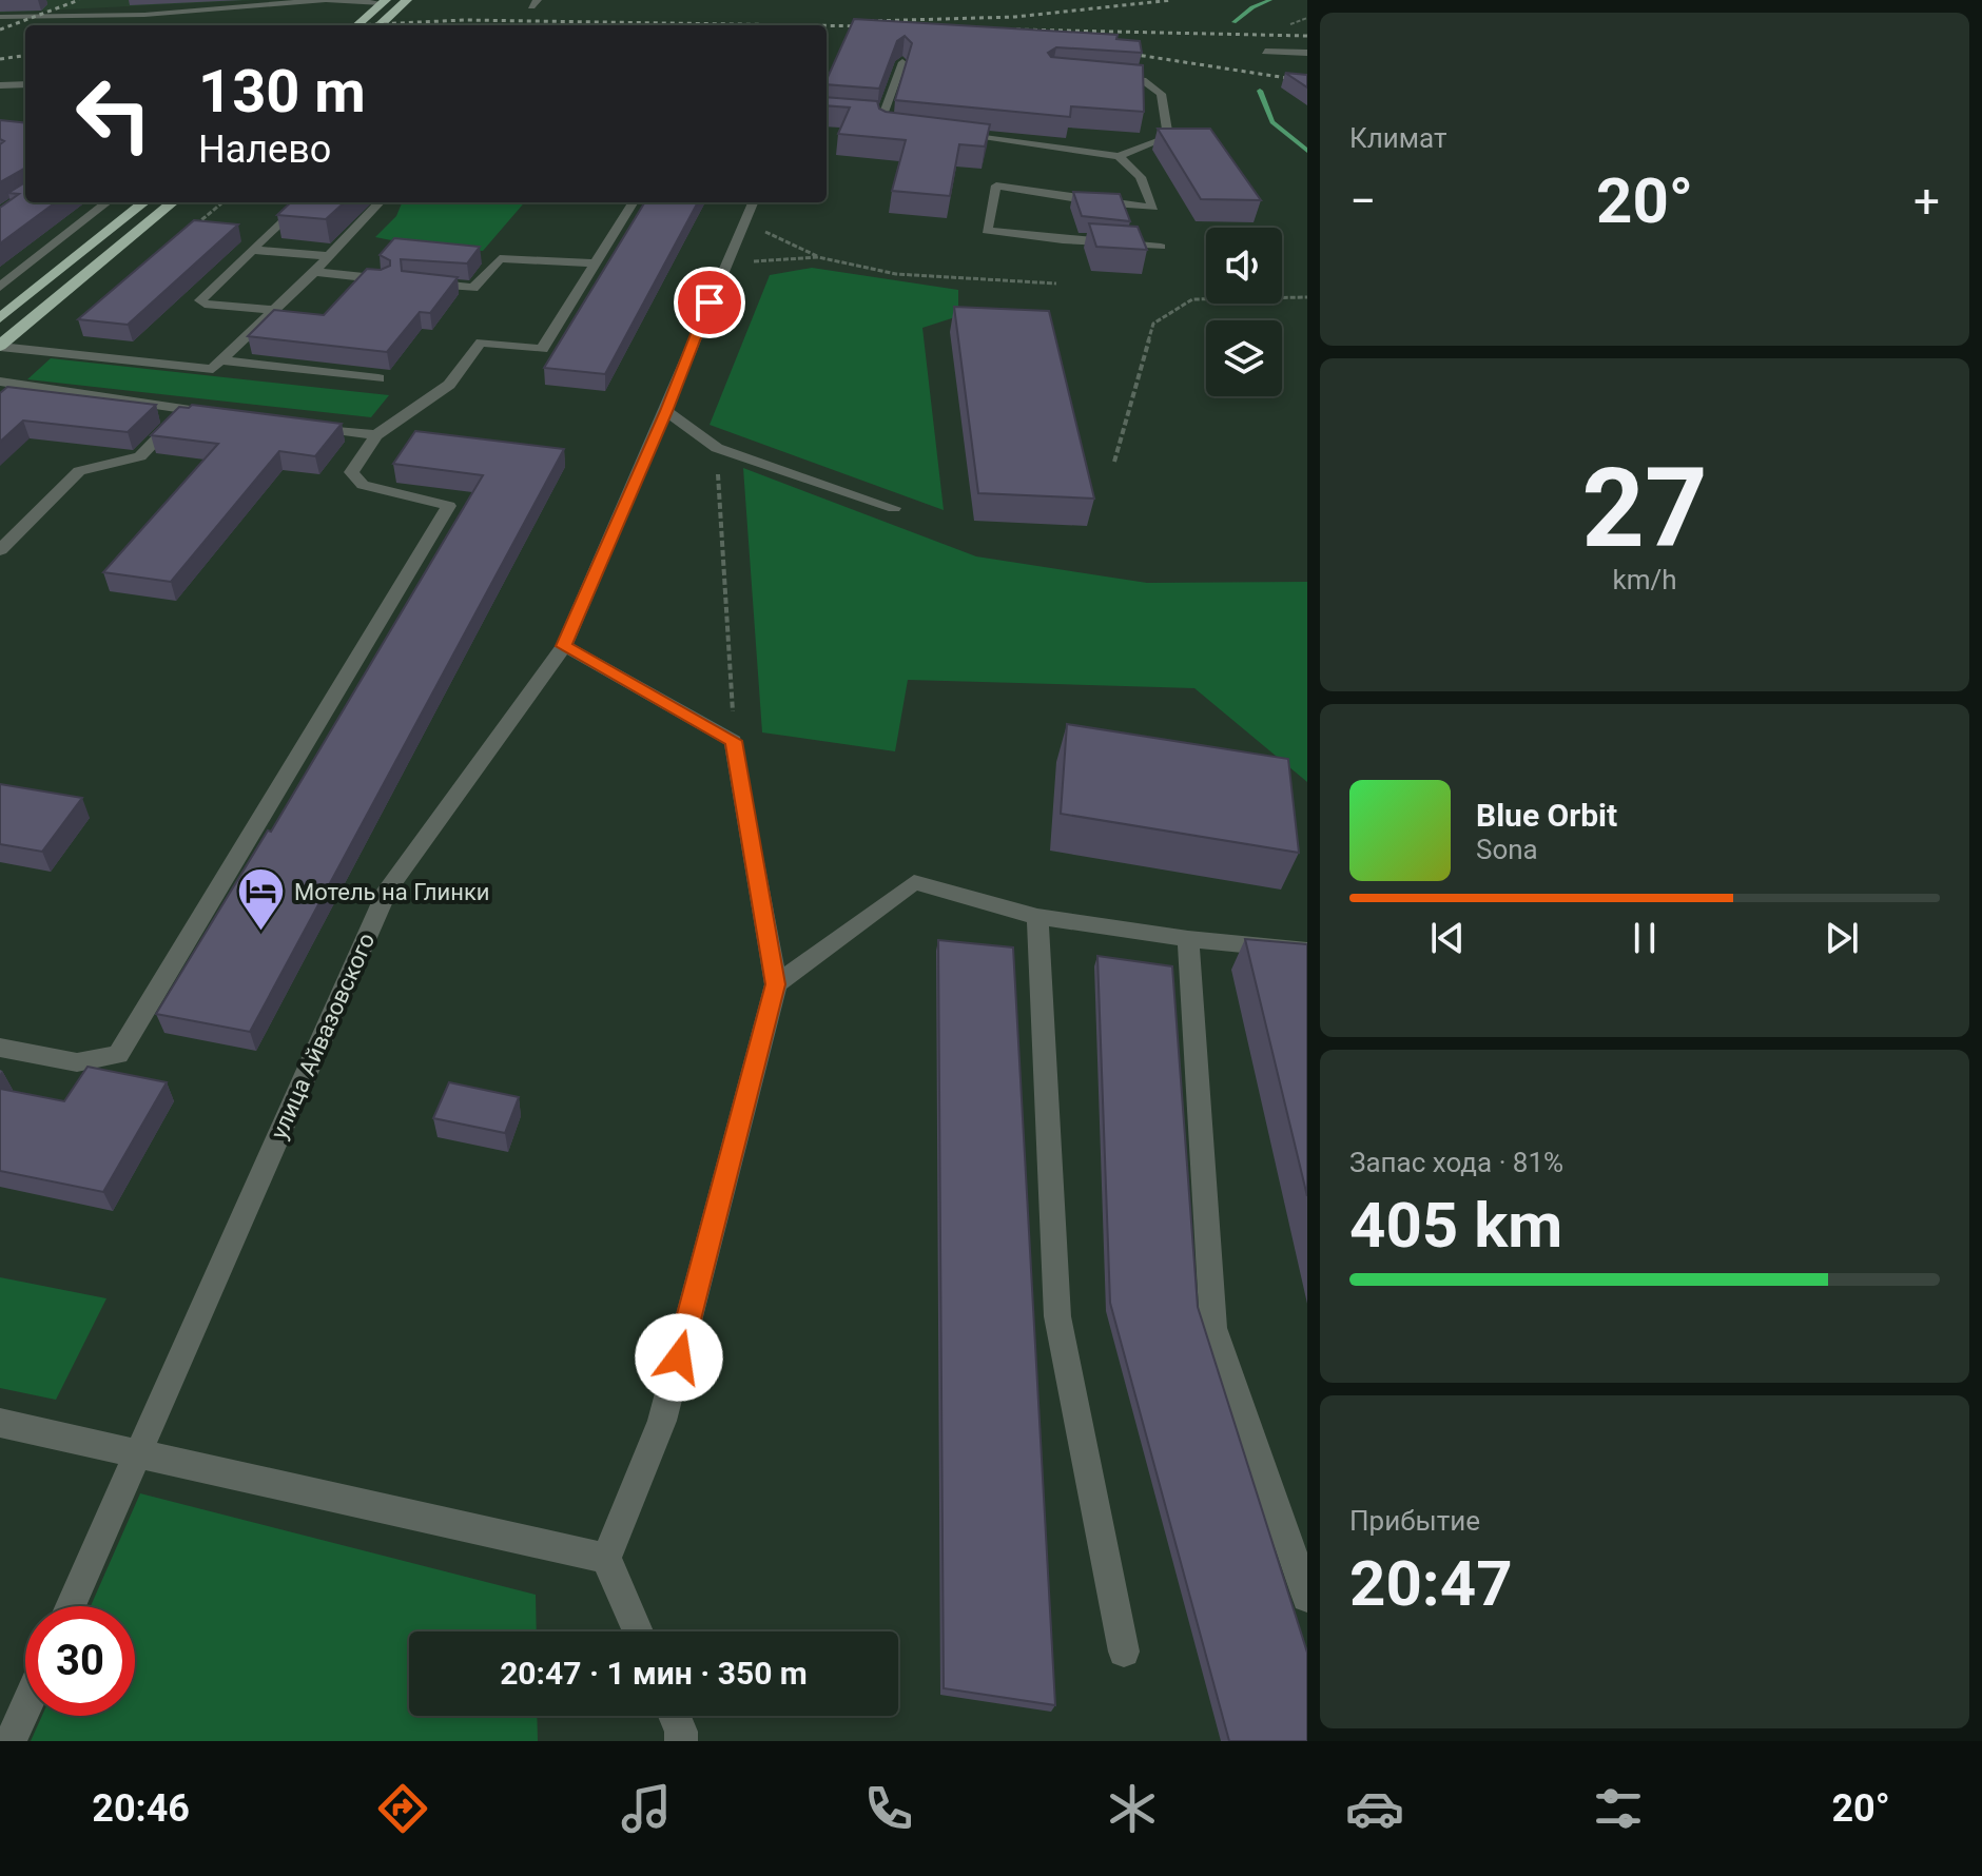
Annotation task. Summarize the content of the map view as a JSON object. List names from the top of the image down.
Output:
{
  "streets": {
    "street": ["улица Айвазовского"]
  },
  "places": {
    "hotel": ["Мотель на Глинки"]
  },
  "page": {
    "tile": [
      "Климат",
      ["27", "km/h"],
      ["Запас хода · 81%", "405 km"],
      ["Прибытие", "20:47"]
    ],
    "turn": ["130 m", "Налево"],
    "heat": ["−", "20°", "+"],
    "song": ["Blue Orbit", "Sona"],
    "limit": "30",
    "trip": "20:47 · 1 мин · 350 m",
    "tabs": ["20:46", "20°"]
  }
}
